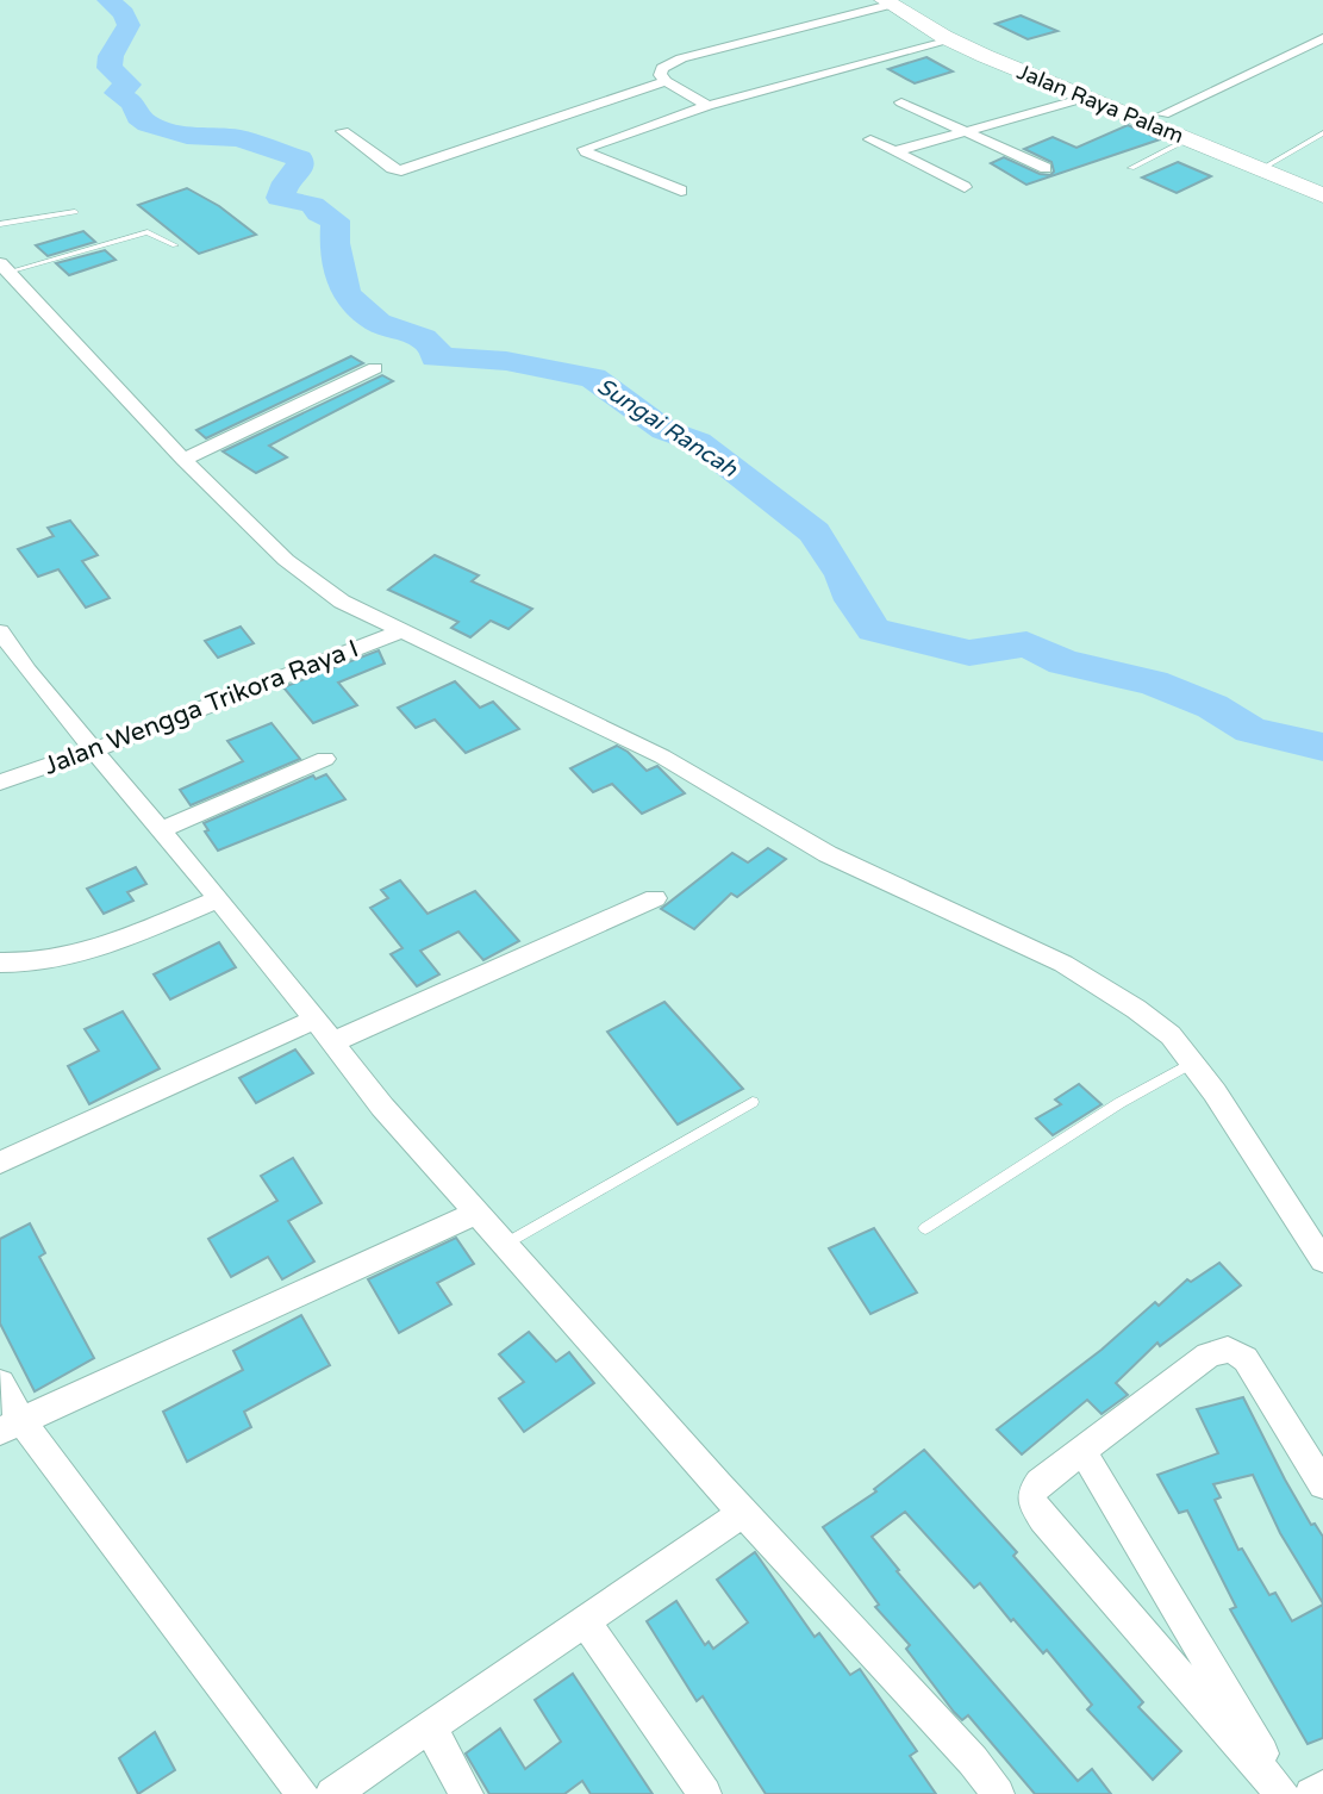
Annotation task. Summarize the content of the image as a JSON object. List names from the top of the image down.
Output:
{
  "streets": {
    "main road": ["Jalan Raya Palam"],
    "street": ["Jalan Wengga Trikora Raya I"]
  },
  "water": ["Sungai Rancah"]
}
